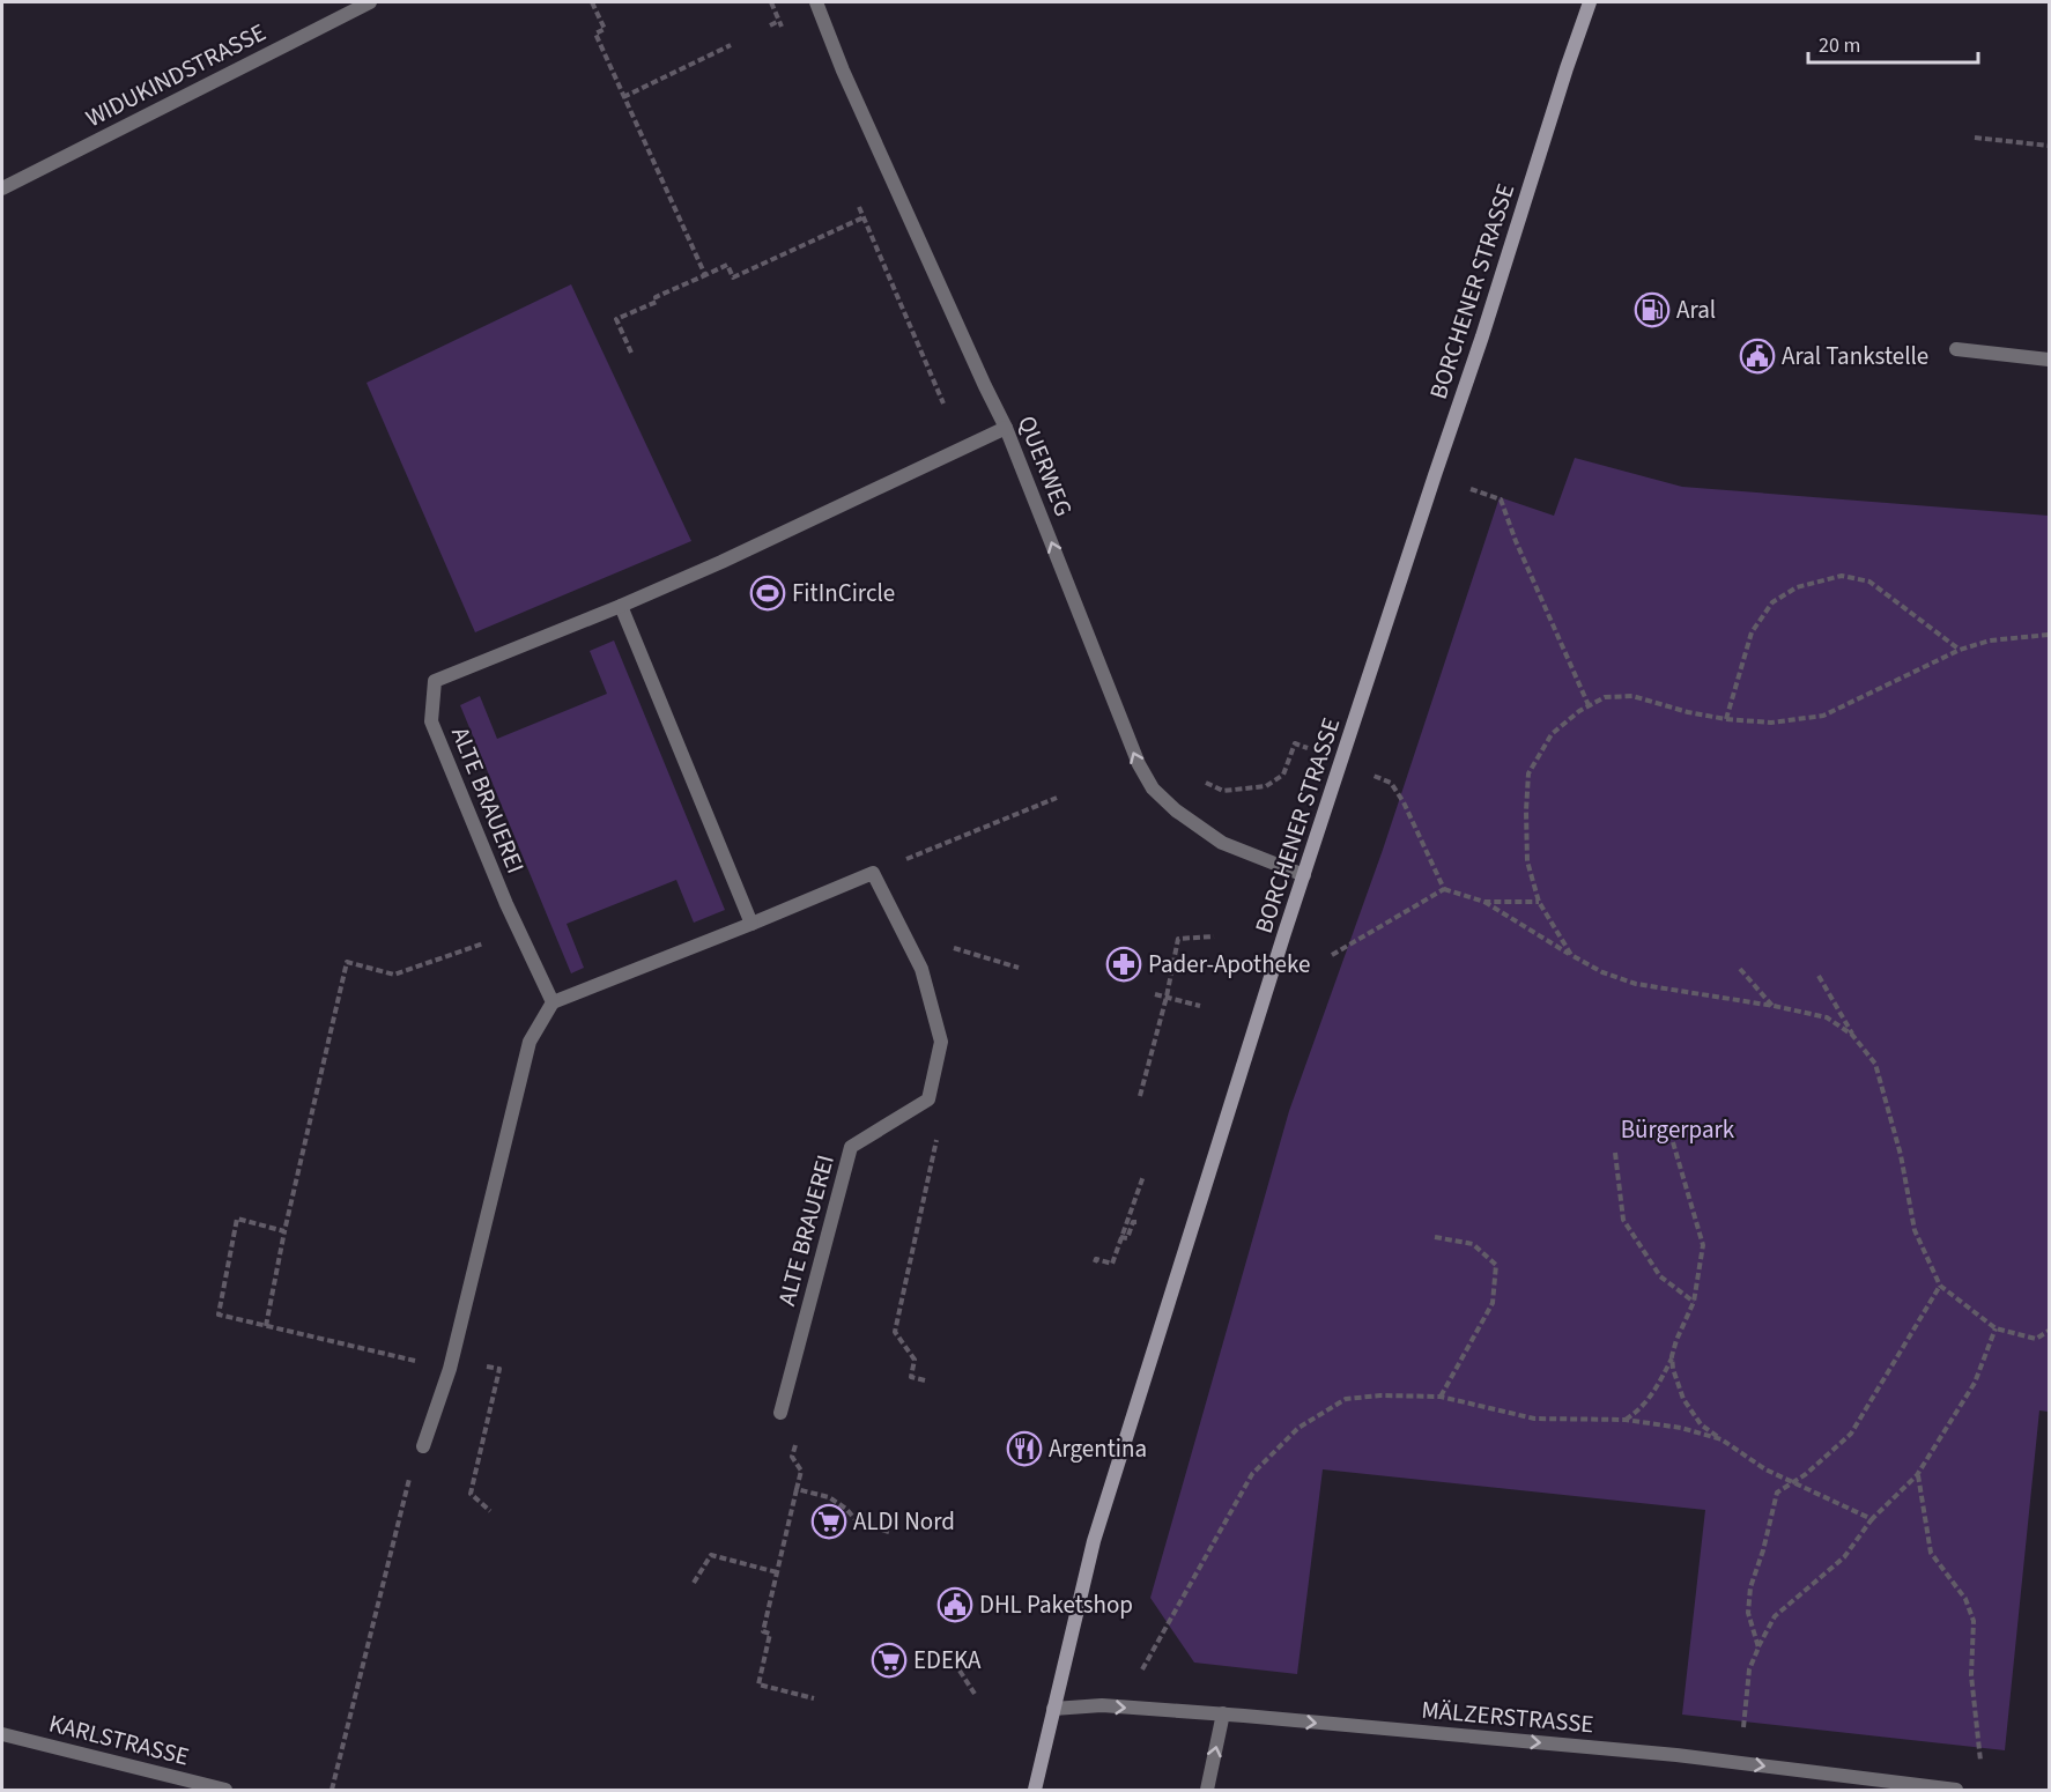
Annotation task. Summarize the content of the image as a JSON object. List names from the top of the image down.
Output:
{
  "streets": {
    "main road": ["BORCHENER STRASSE"],
    "street": [
      "WIDUKINDSTRASSE",
      "QUERWEG",
      "ALTE BRAUEREI",
      "MÄLZERSTRASSE",
      "KARLSTRASSE"
    ]
  },
  "crossings": [
    ["BORCHENER STRASSE", "QUERWEG"],
    ["BORCHENER STRASSE", "MÄLZERSTRASSE"],
    ["QUERWEG", "ALTE BRAUEREI"]
  ],
  "one_way": ["QUERWEG", "MÄLZERSTRASSE"],
  "parks": ["Bürgerpark"],
  "places": {
    "fuel station": ["Aral"],
    "public building": ["Aral Tankstelle", "DHL Paketshop"],
    "sports": ["FitInCircle"],
    "pharmacy": ["Pader-Apotheke"],
    "restaurant": ["Argentina"],
    "supermarket": ["ALDI Nord", "EDEKA"]
  },
  "scale_bar": "20 m"
}
